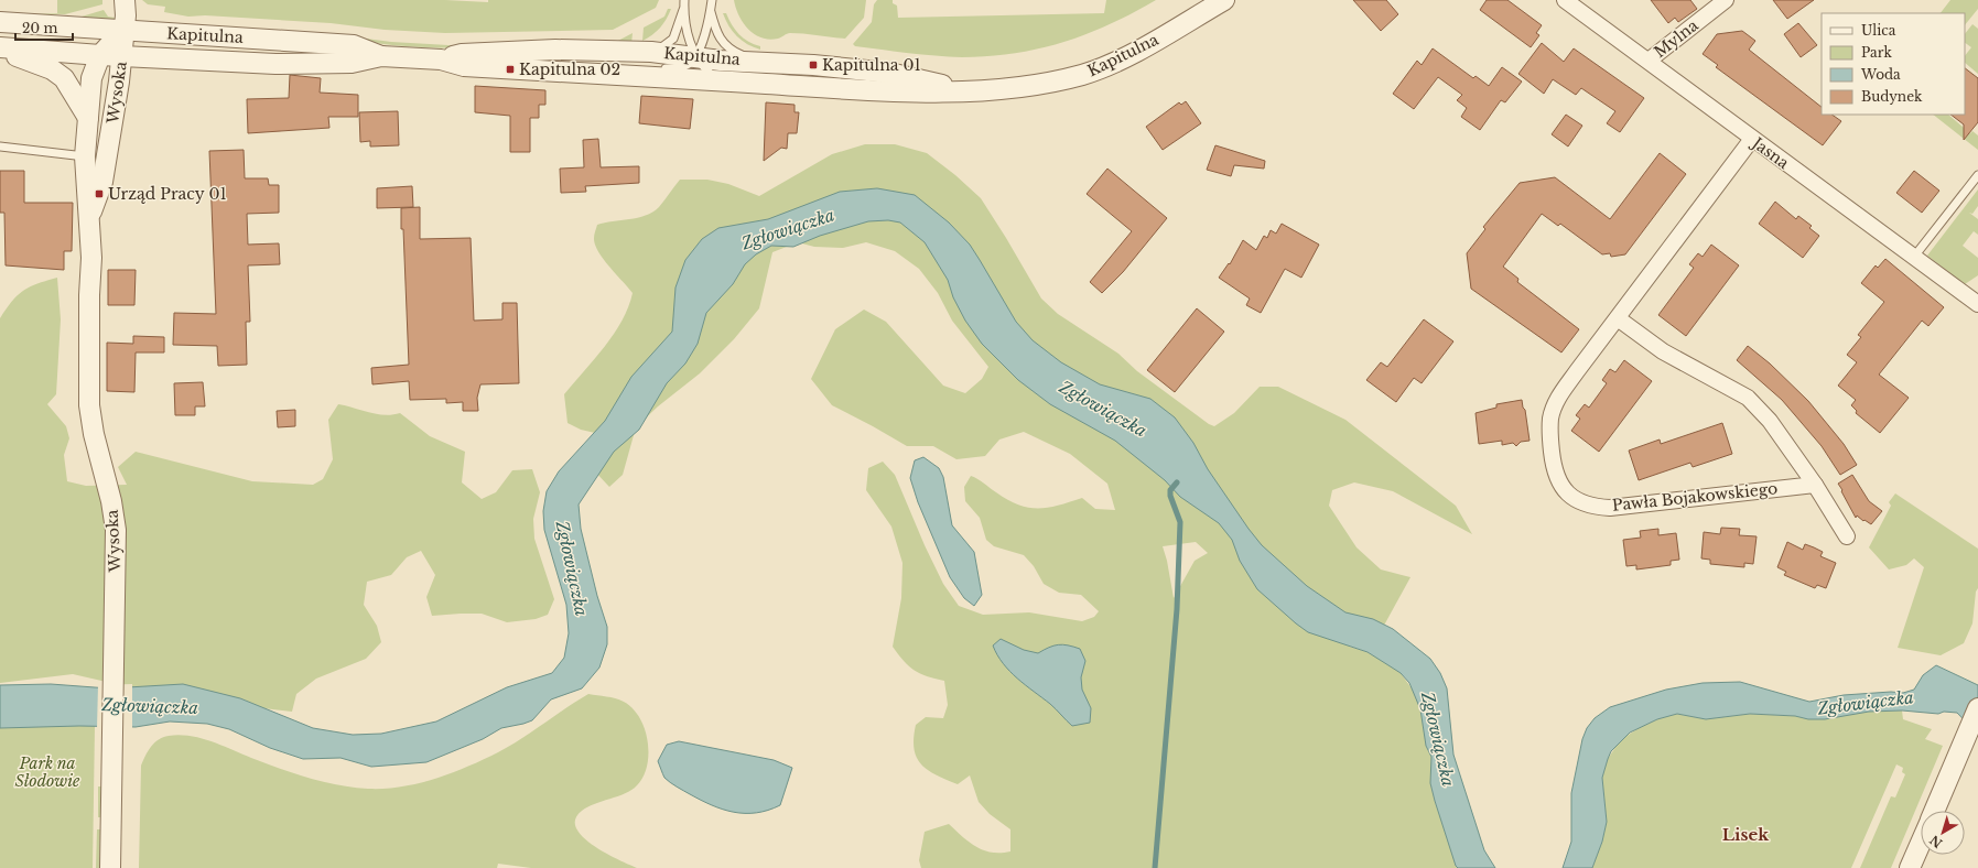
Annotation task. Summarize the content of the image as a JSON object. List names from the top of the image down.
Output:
{
  "streets": {
    "street": [
      "Kapitulna",
      "Mylna",
      "Wysoka",
      "Jasna",
      "Pawła Bojakowskiego"
    ]
  },
  "crossings": [
    ["Kapitulna", "Wysoka"],
    ["Mylna", "Jasna"],
    ["Jasna", "Pawła Bojakowskiego"]
  ],
  "districts": ["Lisek"],
  "water": ["Zgłowiączka"],
  "parks": ["Park na Słodowie"],
  "places": {
    "transit": ["Kapitulna 01", "Kapitulna 02", "Urząd Pracy 01"]
  },
  "legend": [
    "Ulica",
    "Park",
    "Woda",
    "Budynek"
  ],
  "scale_bar": "20 m",
  "north": "bottom left"
}
